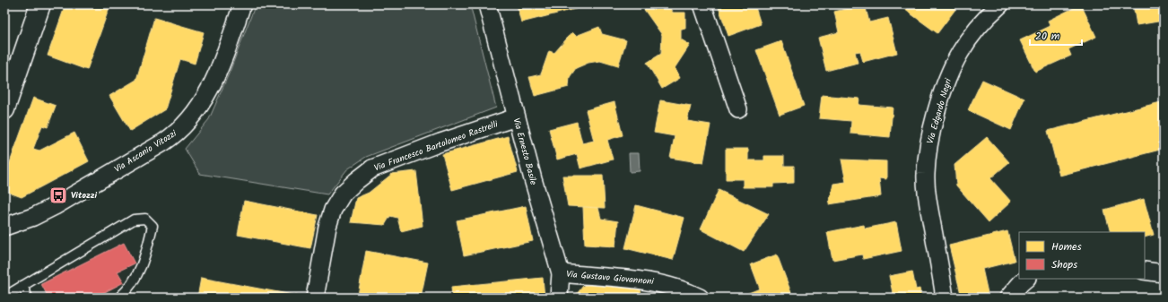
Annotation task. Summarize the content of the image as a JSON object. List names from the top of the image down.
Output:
{
  "streets": {
    "street": [
      "Via Edgardo Negri",
      "Via Francesco Bartolomeo Rastrelli",
      "Via Ascanio Vitozzi",
      "Via Ernesto Basile",
      "Via Gustavo Giovannoni"
    ]
  },
  "crossings": [
    ["Via Francesco Bartolomeo Rastrelli", "Via Ernesto Basile"],
    ["Via Ernesto Basile", "Via Gustavo Giovannoni"]
  ],
  "places": {
    "bus stop": ["Vitozzi"]
  },
  "legend": ["Homes", "Shops"],
  "scale_bar": "20 m"
}
